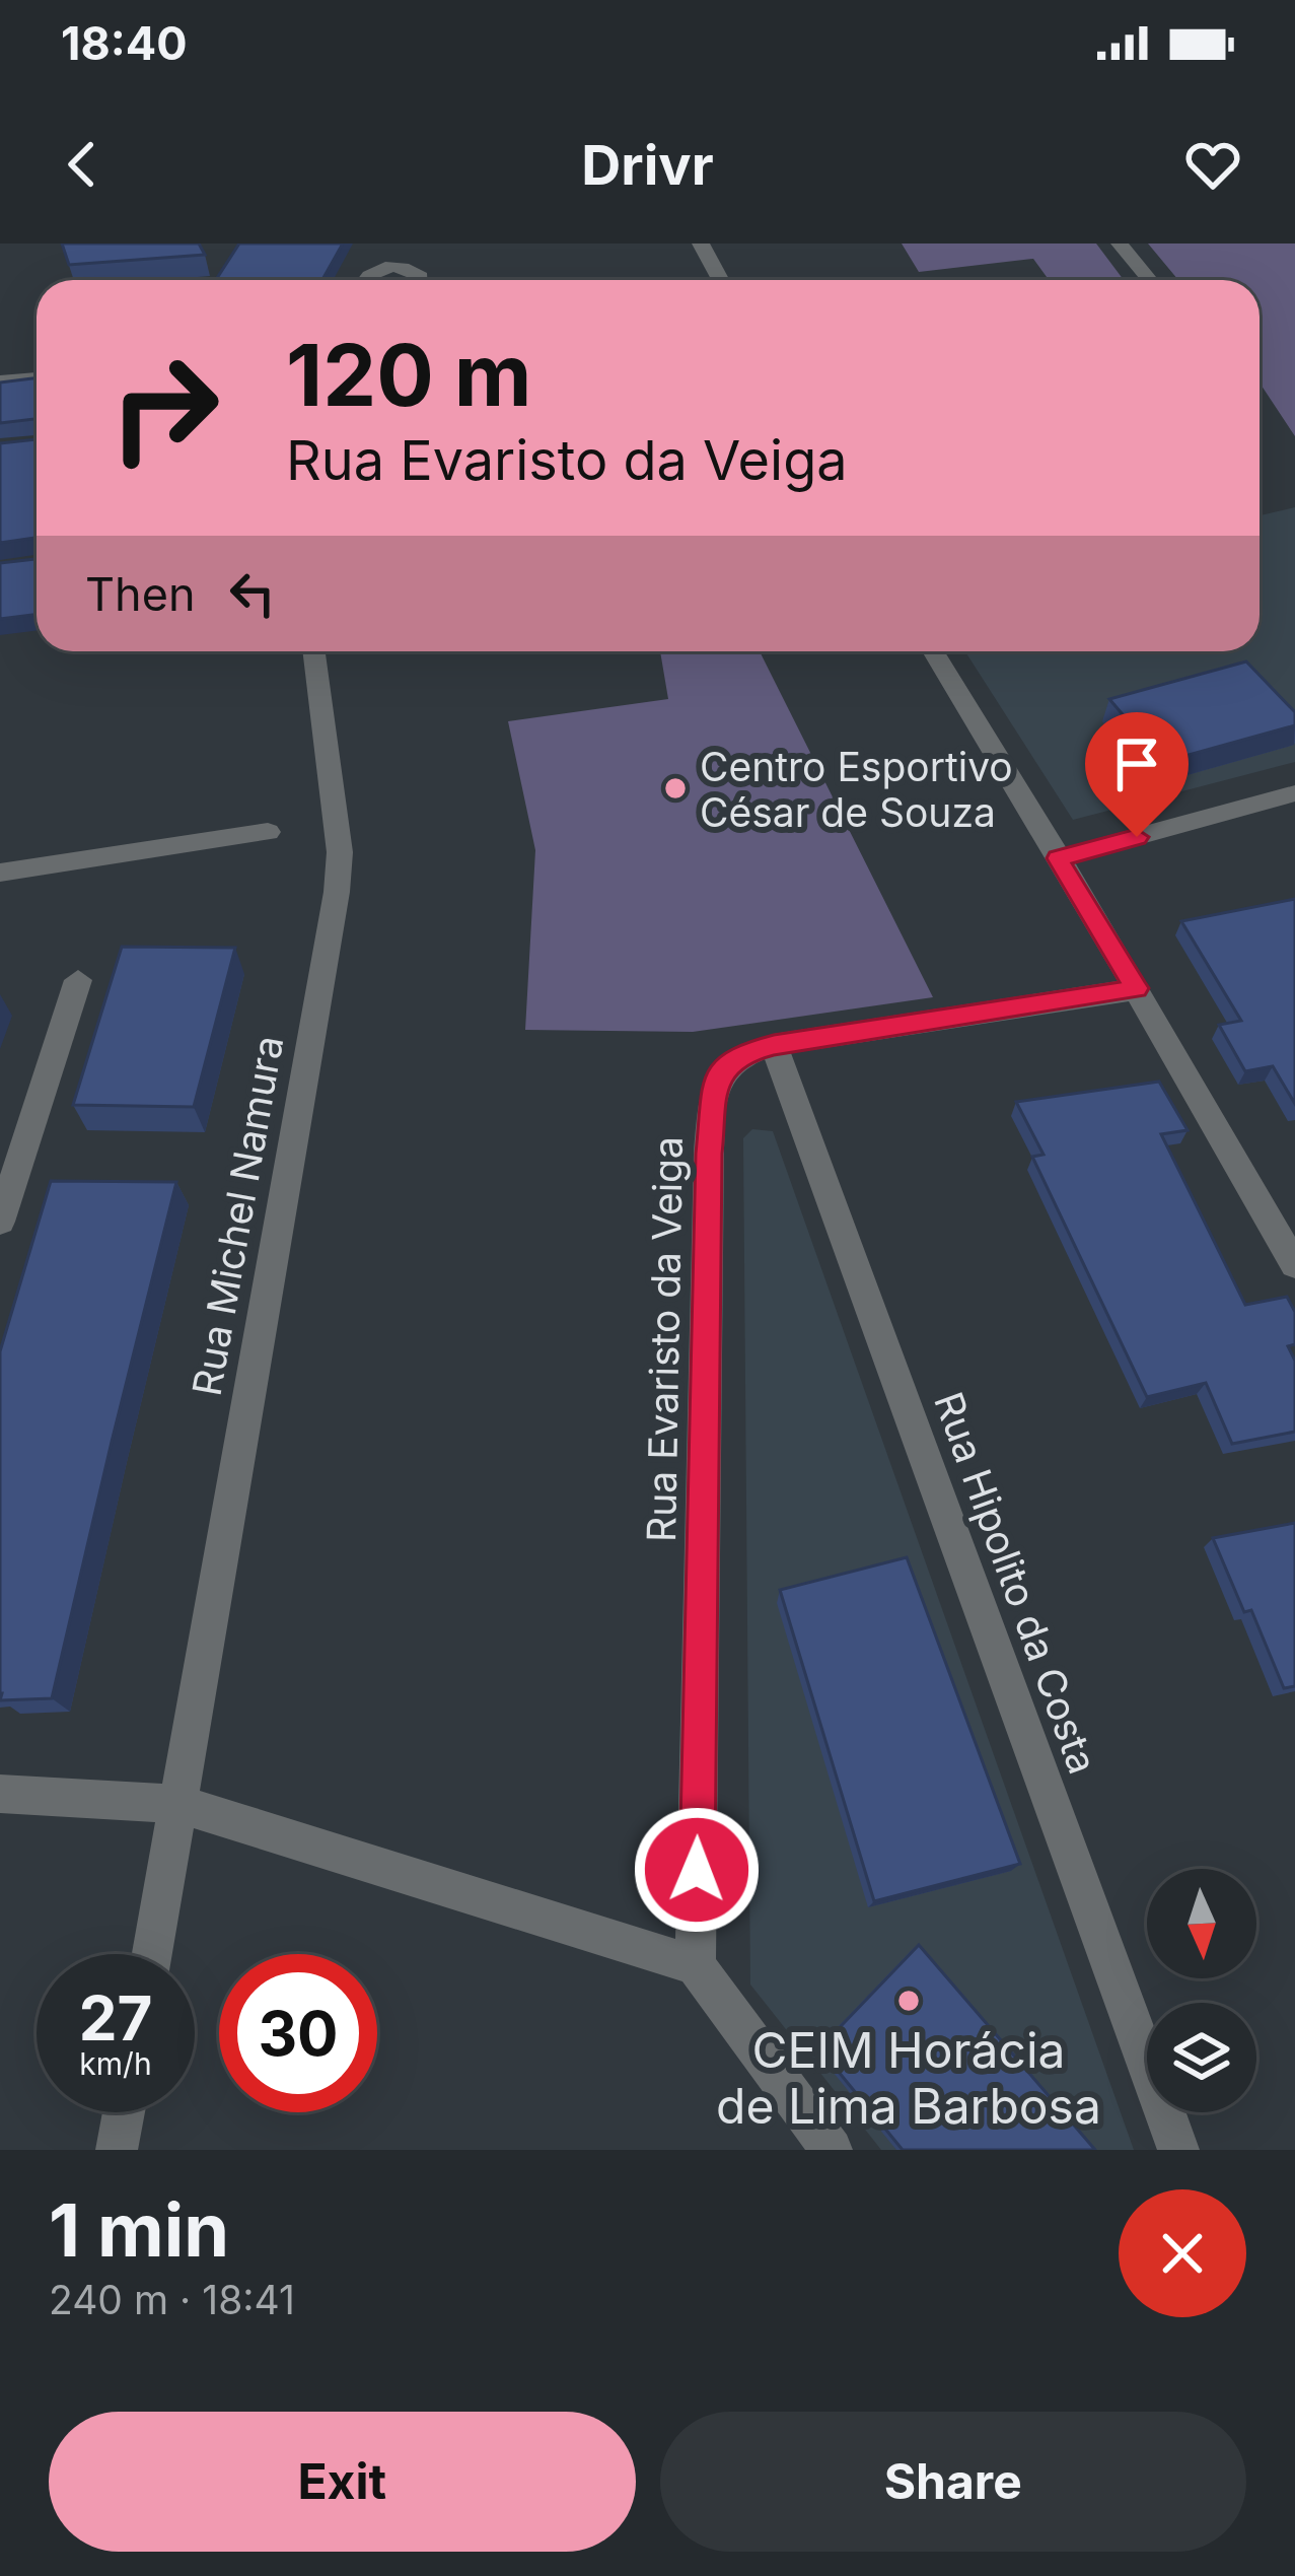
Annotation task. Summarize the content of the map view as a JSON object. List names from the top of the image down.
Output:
{
  "streets": {
    "street": ["Rua Michel Namura", "Rua Evaristo da Veiga", "Rua Hipolito da Costa"]
  },
  "crossings": [
    ["Rua Evaristo da Veiga", "Rua Hipolito da Costa"]
  ],
  "places": ["Centro Esportivo César de Souza", "CEIM Horácia de Lima Barbosa"],
  "north": "bottom",
  "page": {
    "status": "18:40",
    "header": "Drivr",
    "turn": ["120 m", "Rua Evaristo da Veiga"],
    "then": "Then",
    "speed": "27 km/h",
    "limit": "30",
    "heading": ["1 min", "240 m · 18:41"],
    "buttons": ["Exit", "Share"]
  }
}
